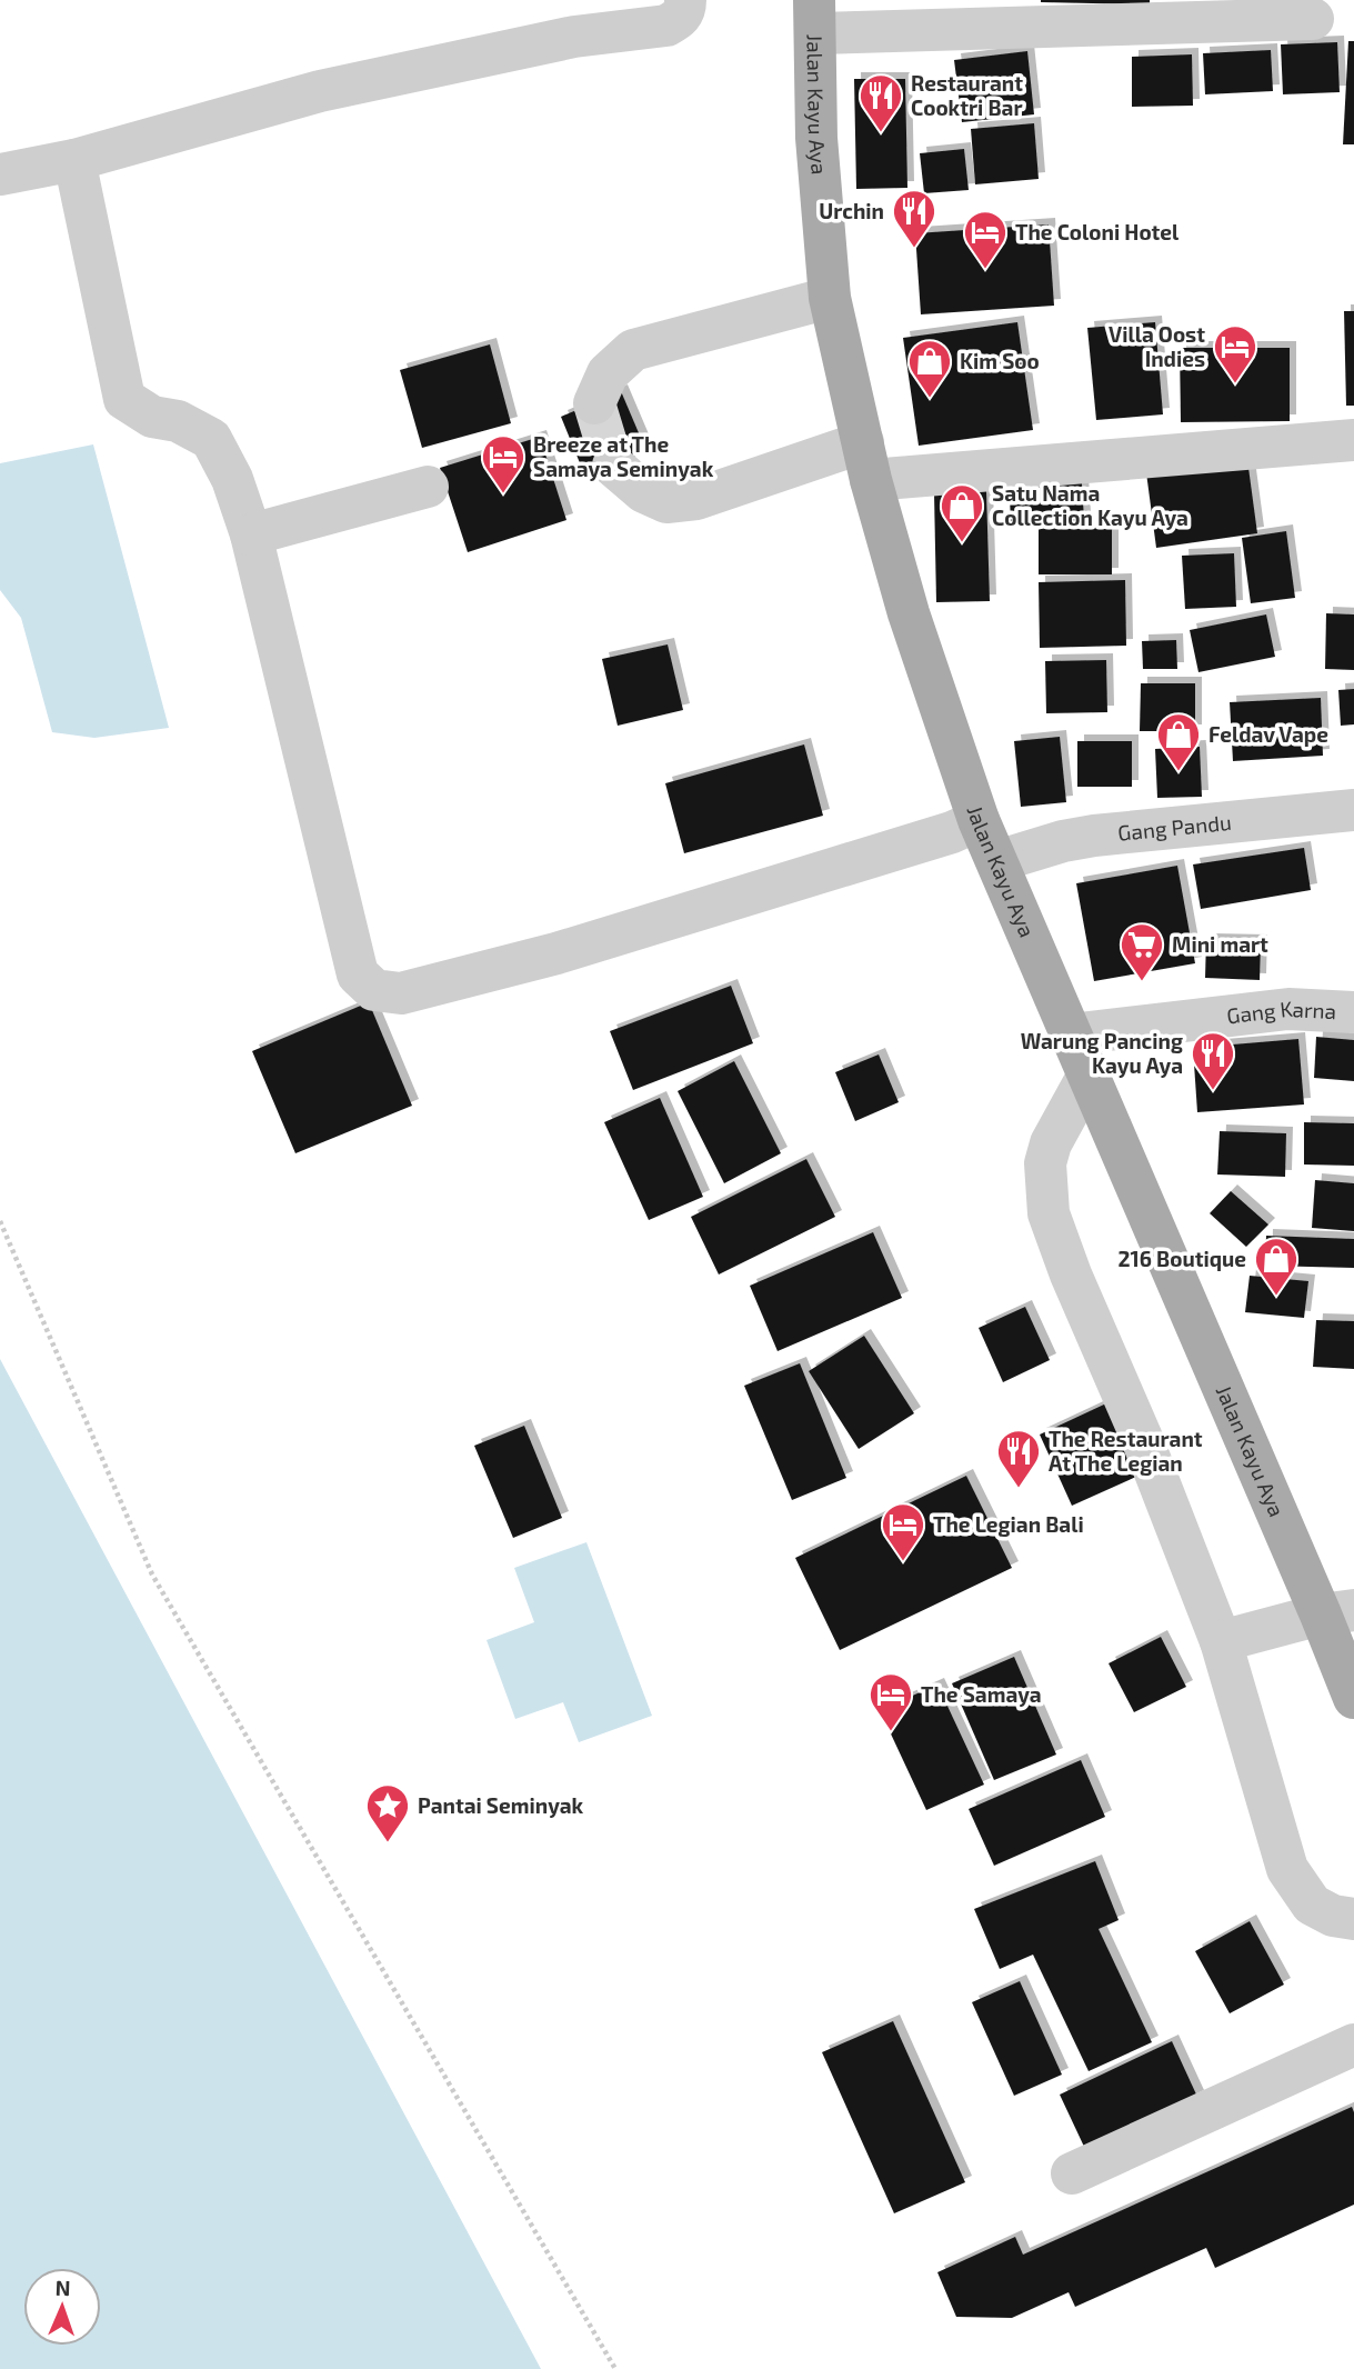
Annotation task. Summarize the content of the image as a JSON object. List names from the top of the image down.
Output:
{
  "streets": {
    "main road": ["Jalan Kayu Aya"],
    "street": ["Gang Pandu", "Gang Karna"]
  },
  "crossings": [
    ["Jalan Kayu Aya", "Gang Pandu"],
    ["Jalan Kayu Aya", "Gang Karna"]
  ],
  "places": {
    "restaurant": [
      "Restaurant Cooktri Bar",
      "Urchin",
      "Warung Pancing Kayu Aya",
      "The Restaurant At The Legian"
    ],
    "hotel": [
      "The Coloni Hotel",
      "Villa Oost Indies",
      "Breeze at The Samaya Seminyak",
      "The Legian Bali",
      "The Samaya"
    ],
    "shop": [
      "Kim Soo",
      "Satu Nama Collection Kayu Aya",
      "Feldav Vape",
      "216 Boutique"
    ],
    "supermarket": ["Mini mart"],
    "place": ["Pantai Seminyak"]
  },
  "north": "top"
}
